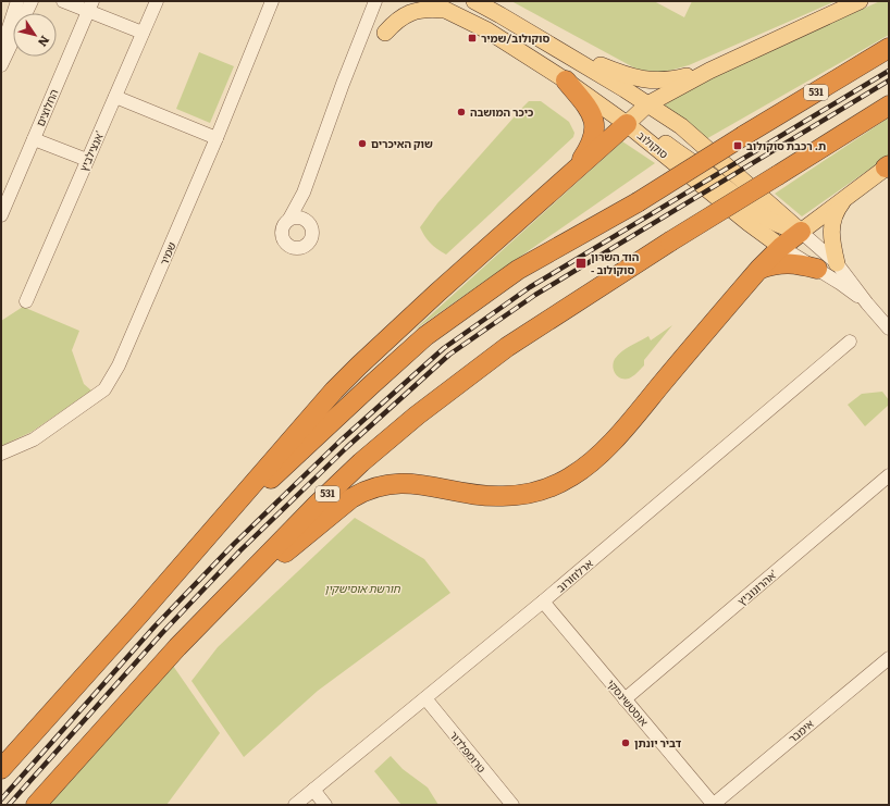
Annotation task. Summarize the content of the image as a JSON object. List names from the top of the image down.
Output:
{
  "streets": {
    "highway": ["531"],
    "main road": ["סוקולוב"],
    "street": [
      "החלוצים",
      "אנצילביץ'",
      "שמיר",
      "ארלוזורוב",
      "אהרונוביץ'",
      "אוסטשינסקי",
      "אימבר",
      "טרומפלדור"
    ]
  },
  "crossings": [
    ["ארלוזורוב", "אוסטשינסקי"],
    ["ארלוזורוב", "טרומפלדור"],
    ["אהרונוביץ'", "אוסטשינסקי"],
    ["אוסטשינסקי", "אימבר"]
  ],
  "parks": ["חורשת אוסישקין"],
  "places": {
    "transit": ["סוקולוב/שמיר", "ת. רכבת סוקולוב", "הוד השרון - סוקולוב"],
    "other": ["כיכר המושבה", "שוק האיכרים", "דביר יונתן"]
  },
  "north": "bottom right"
}
